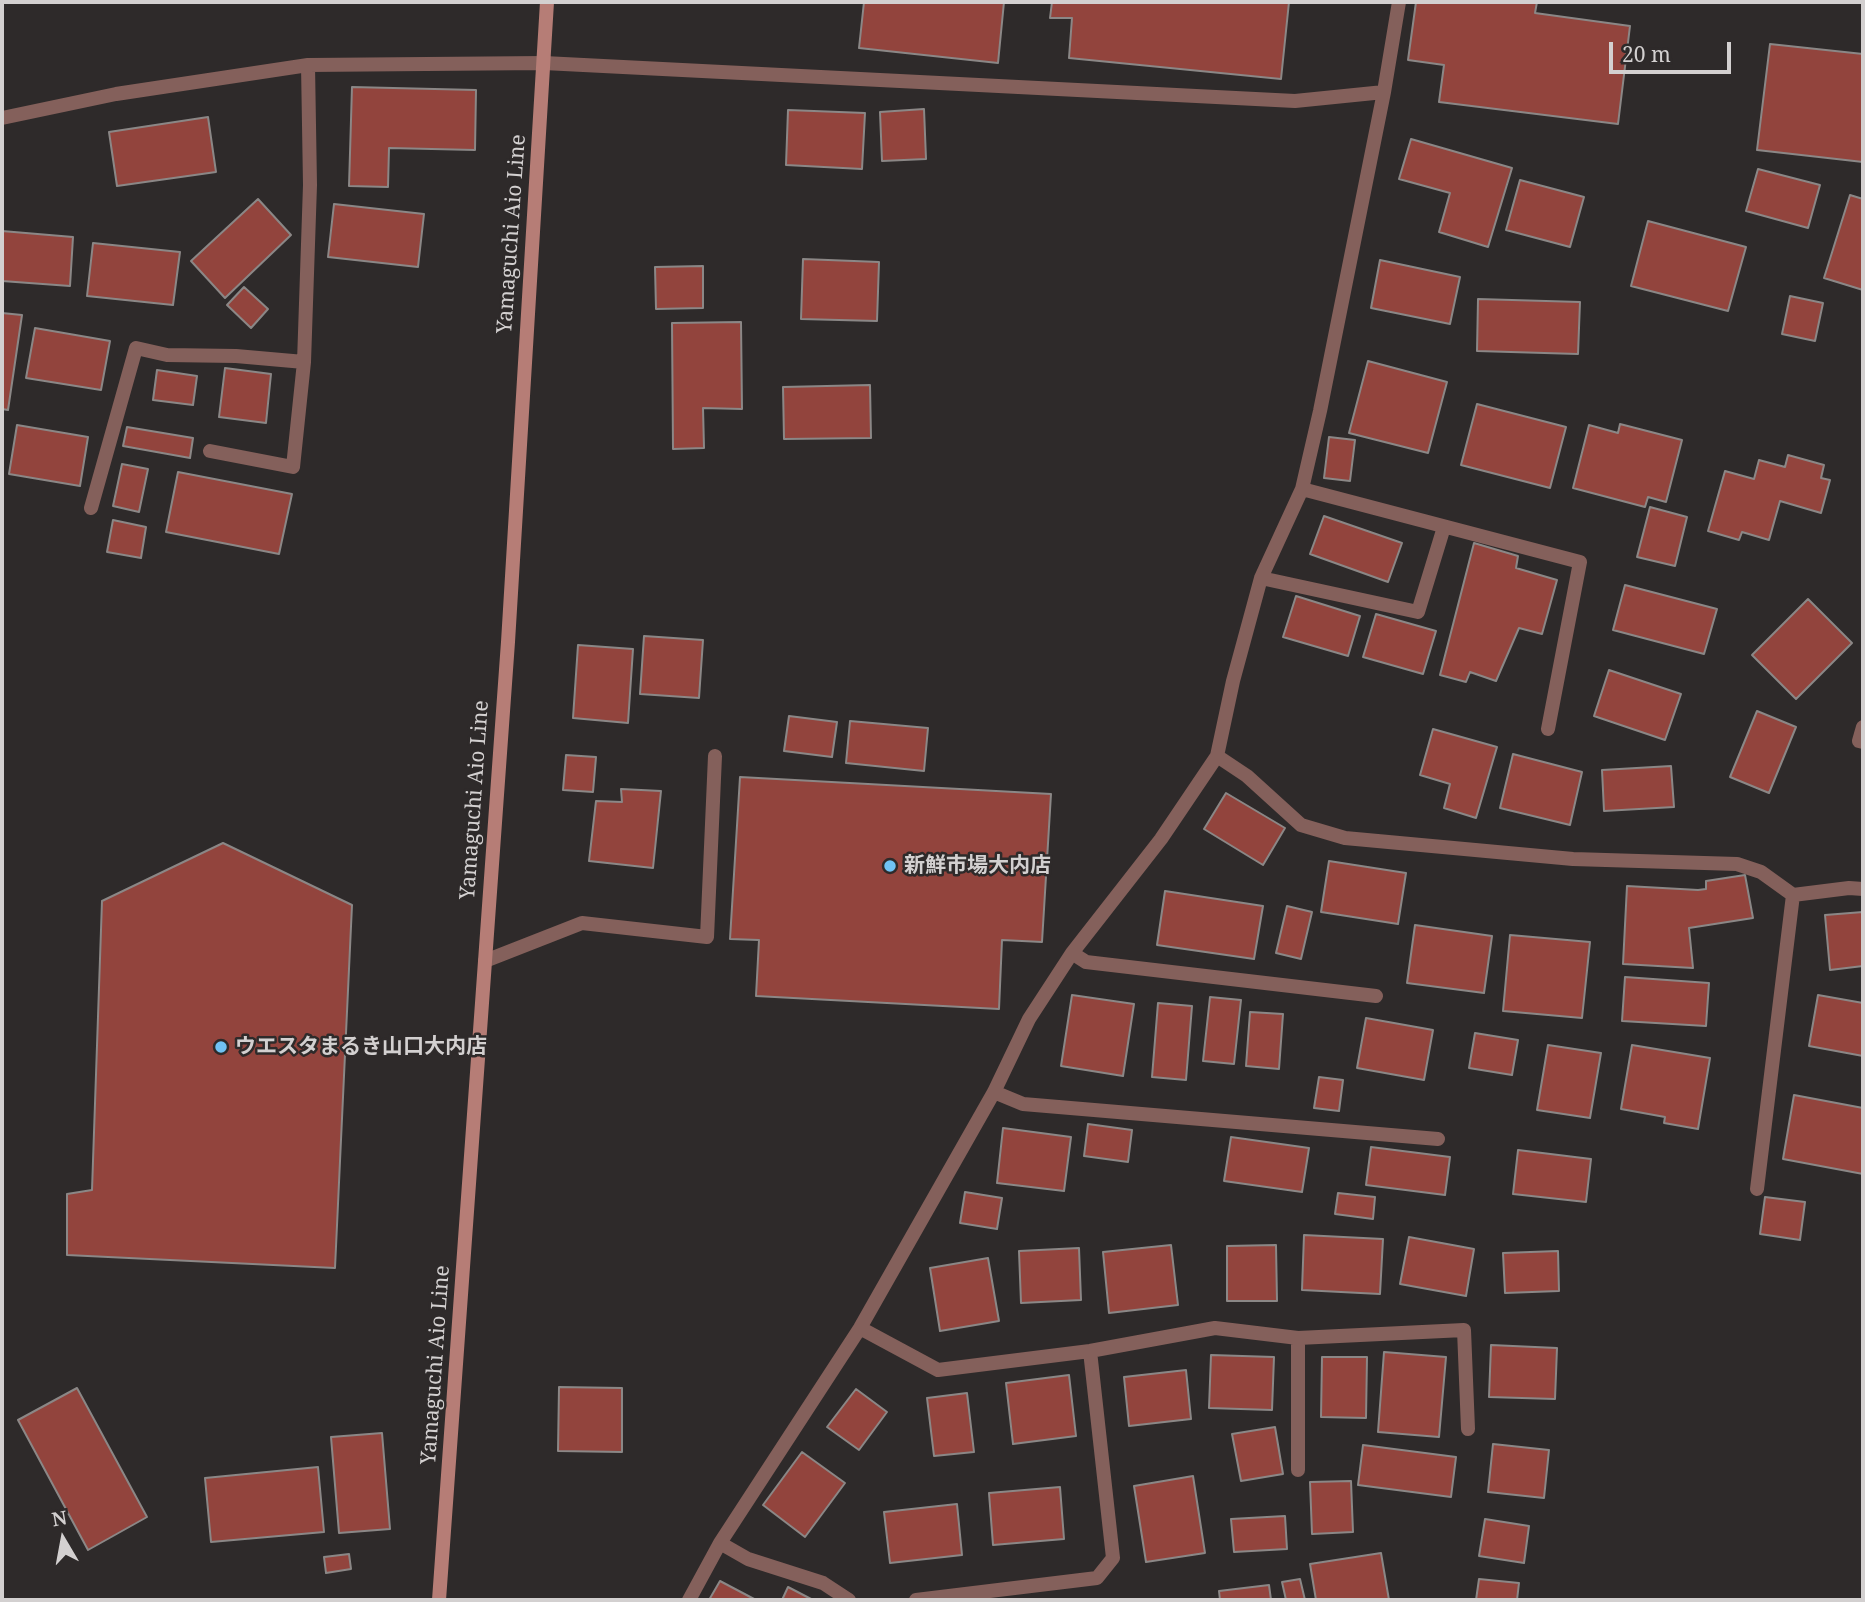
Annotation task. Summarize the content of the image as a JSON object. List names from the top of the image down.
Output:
{
  "streets": {
    "main road": ["Yamaguchi Aio Line"]
  },
  "places": ["新鮮市場大内店", "ウエスタまるき山口大内店"],
  "scale_bar": "20 m",
  "north": "top"
}
